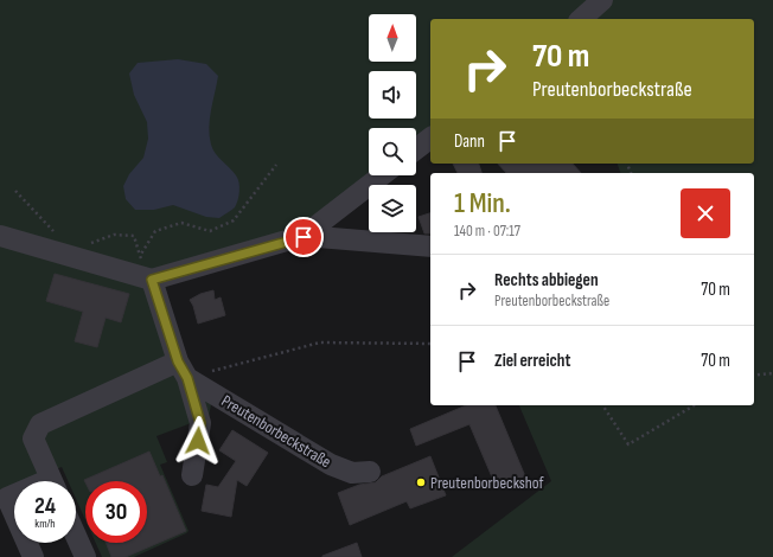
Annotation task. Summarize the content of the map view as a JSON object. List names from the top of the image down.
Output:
{
  "streets": {
    "street": ["Preutenborbeckstraße"]
  },
  "places": ["Preutenborbeckshof"],
  "north": "top",
  "page": {
    "turn": ["70 m", "Preutenborbeckstraße"],
    "then": "Dann",
    "heading": ["1 Min.", "140 m · 07:17"],
    "list": [
      {
        "name": "Rechts abbiegen",
        "note": "Preutenborbeckstraße",
        "value": "70 m"
      },
      {
        "name": "Ziel erreicht",
        "value": "70 m"
      }
    ],
    "speed": "24 km/h",
    "limit": "30"
  }
}
